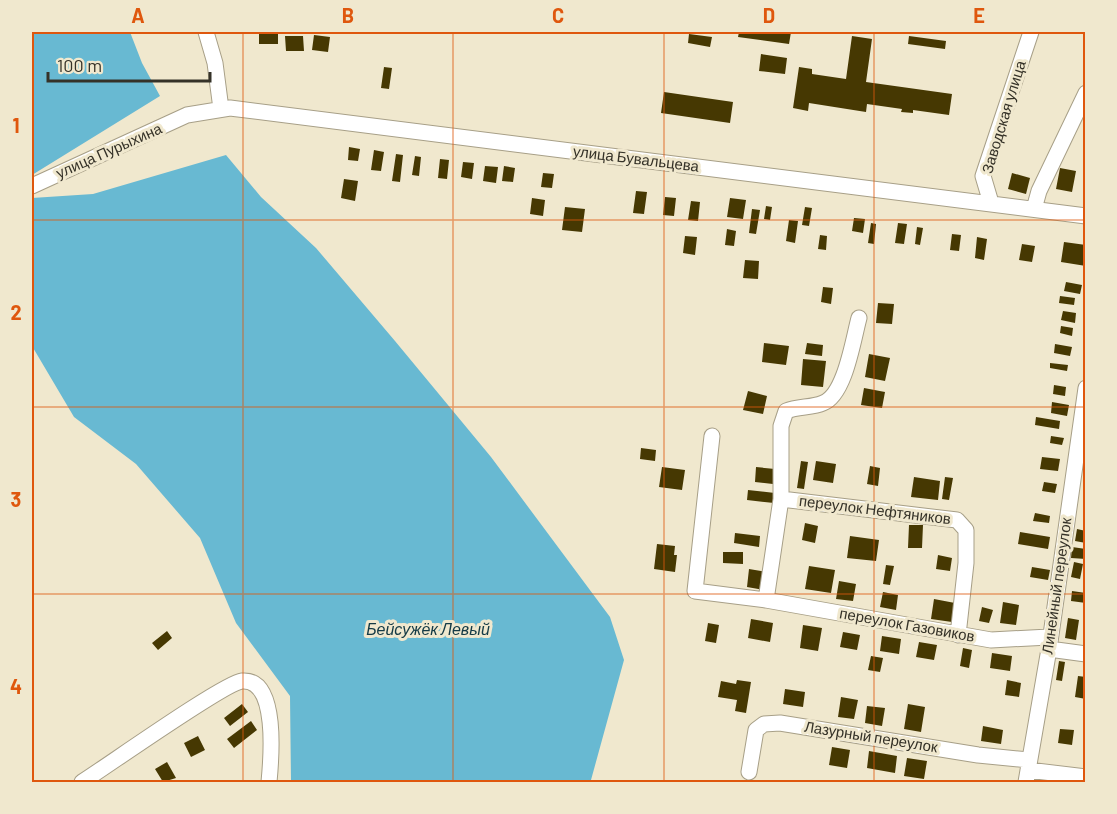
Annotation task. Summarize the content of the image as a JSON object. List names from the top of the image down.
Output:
{
  "streets": {
    "street": [
      "Заводская улица",
      "улица Пурыхина",
      "улица Бувальцева",
      "переулок Нефтяников",
      "Линейный переулок",
      "переулок Газовиков",
      "Лазурный переулок"
    ]
  },
  "crossings": [
    ["Заводская улица", "улица Бувальцева"],
    ["улица Пурыхина", "улица Бувальцева"],
    ["переулок Нефтяников", "переулок Газовиков"],
    ["Линейный переулок", "переулок Газовиков"],
    ["Линейный переулок", "Лазурный переулок"]
  ],
  "water": ["Бейсужёк Левый"],
  "scale_bar": "100 m",
  "grid": {
    "columns": [
      "A",
      "B",
      "C",
      "D",
      "E"
    ],
    "rows": [
      "1",
      "2",
      "3",
      "4"
    ]
  }
}
